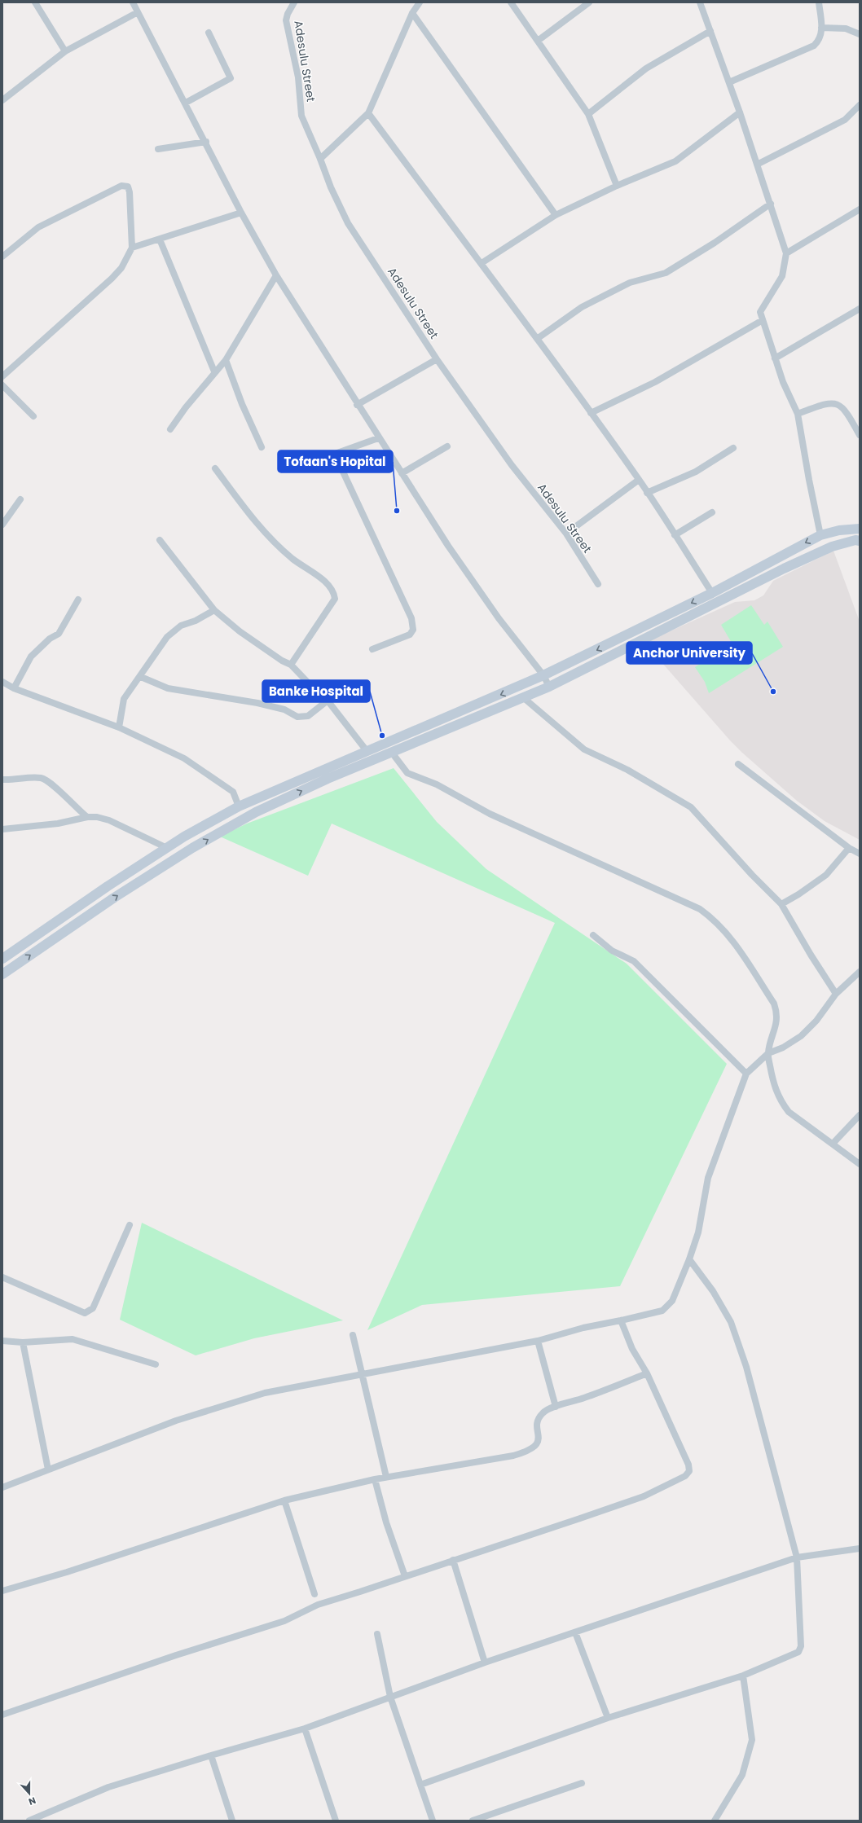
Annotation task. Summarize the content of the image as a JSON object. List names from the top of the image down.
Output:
{
  "streets": {
    "street": ["Adesulu Street"]
  },
  "places": ["Tofaan's Hopital", "Anchor University", "Banke Hospital"],
  "north": "bottom"
}
